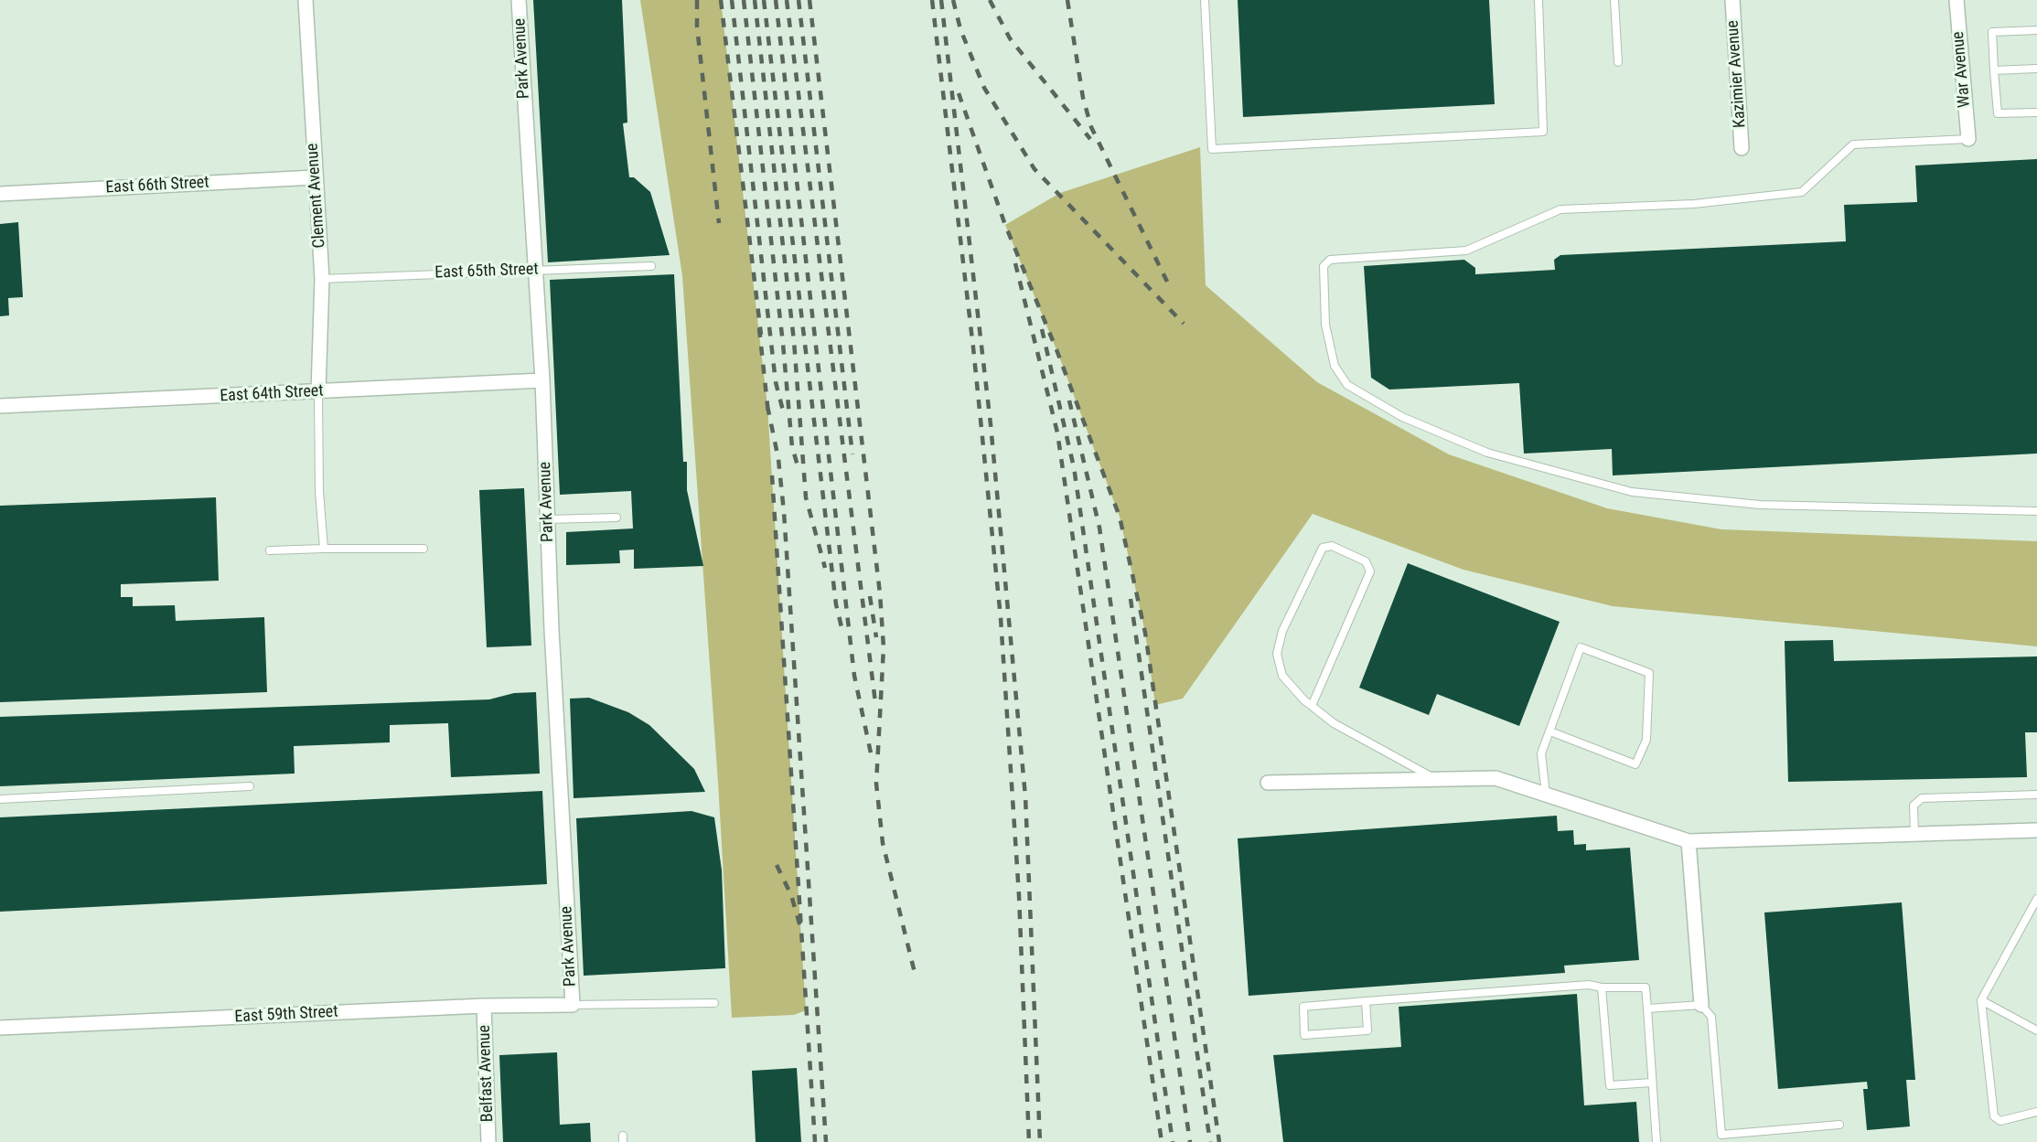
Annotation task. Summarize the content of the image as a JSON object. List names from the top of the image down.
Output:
{
  "streets": {
    "street": [
      "Park Avenue",
      "War Avenue",
      "Kazimier Avenue",
      "East 66th Street",
      "Clement Avenue",
      "East 64th Street",
      "East 59th Street",
      "Belfast Avenue"
    ],
    "lane": ["East 65th Street"]
  },
  "crossings": [
    ["Park Avenue", "East 65th Street"],
    ["Park Avenue", "East 64th Street"],
    ["Park Avenue", "East 59th Street"],
    ["East 66th Street", "Clement Avenue"],
    ["Clement Avenue", "East 65th Street"],
    ["Clement Avenue", "East 64th Street"],
    ["East 59th Street", "Belfast Avenue"]
  ]
}
